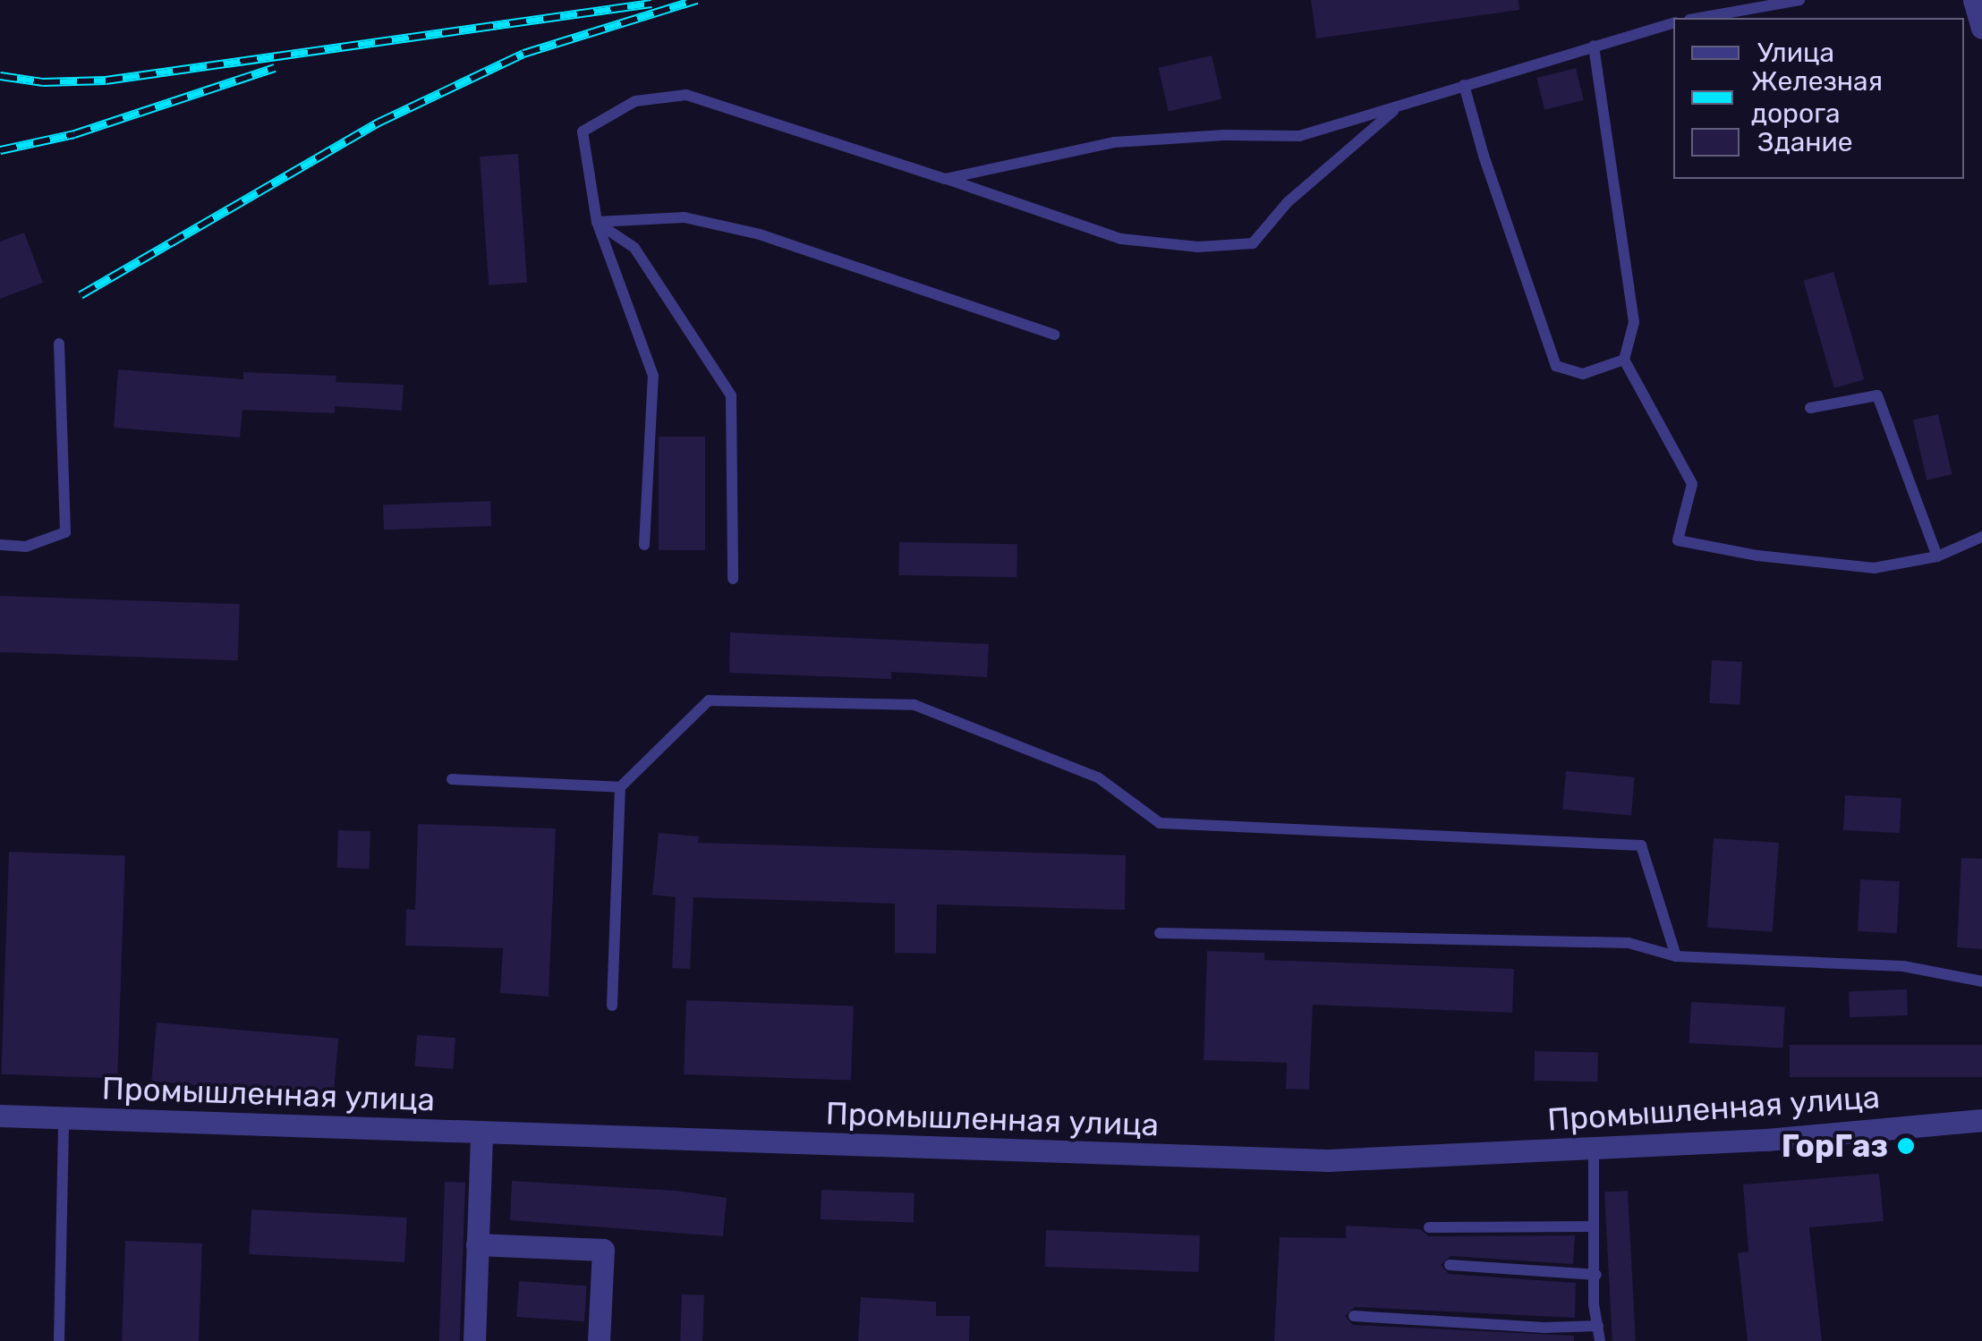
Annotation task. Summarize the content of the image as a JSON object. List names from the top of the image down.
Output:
{
  "streets": {
    "street": ["Промышленная улица"]
  },
  "places": ["ГорГаз"],
  "legend": ["Улица", "Железная дорога", "Здание"]
}
